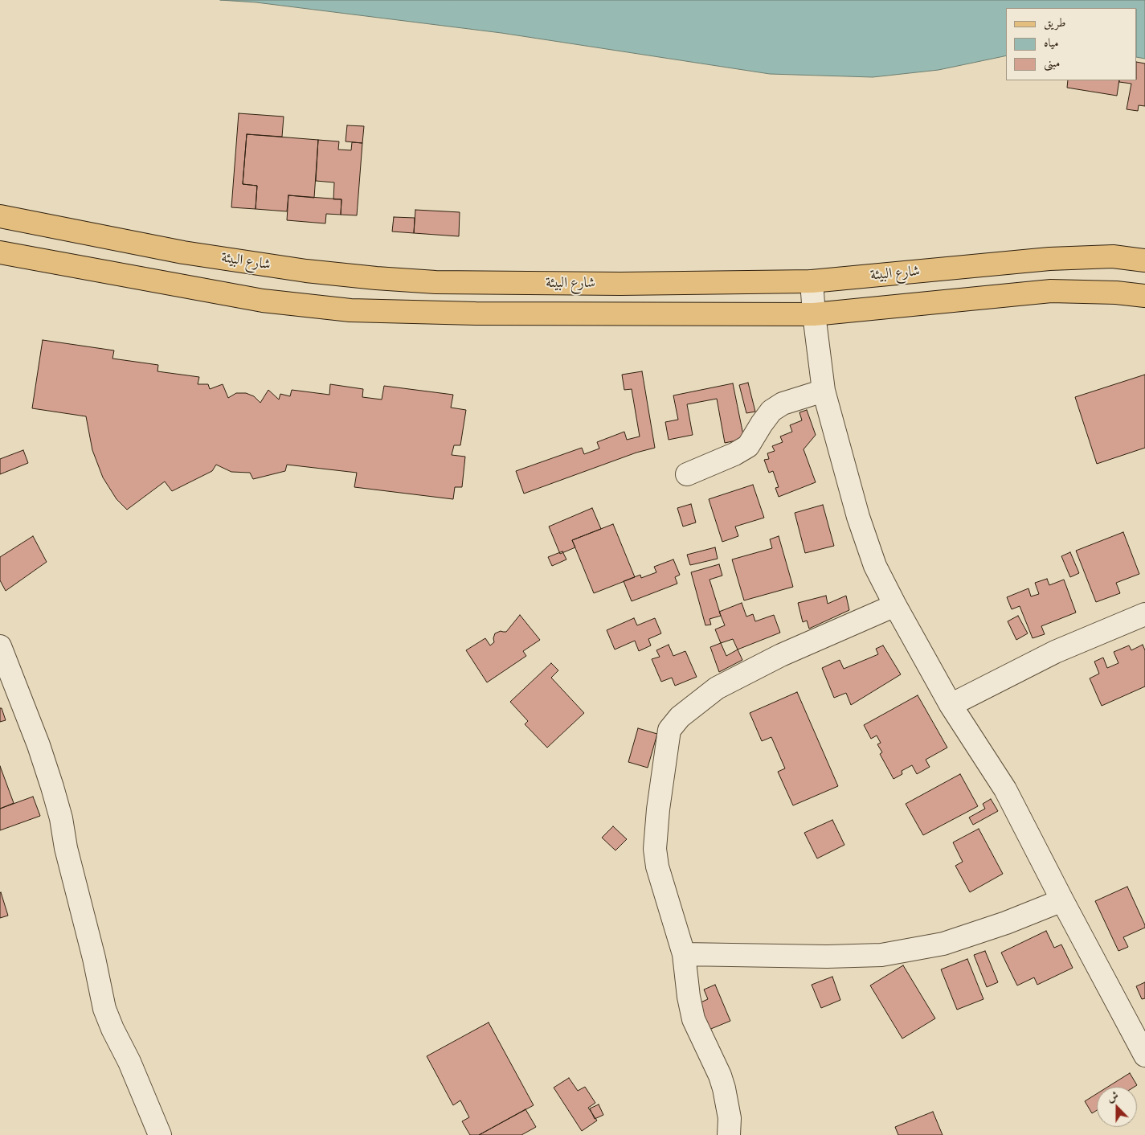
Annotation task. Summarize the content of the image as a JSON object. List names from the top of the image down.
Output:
{
  "streets": {
    "main road": ["شارع البيئة"]
  },
  "legend": ["طريق", "مياه", "مبنى"],
  "north": "top"
}
